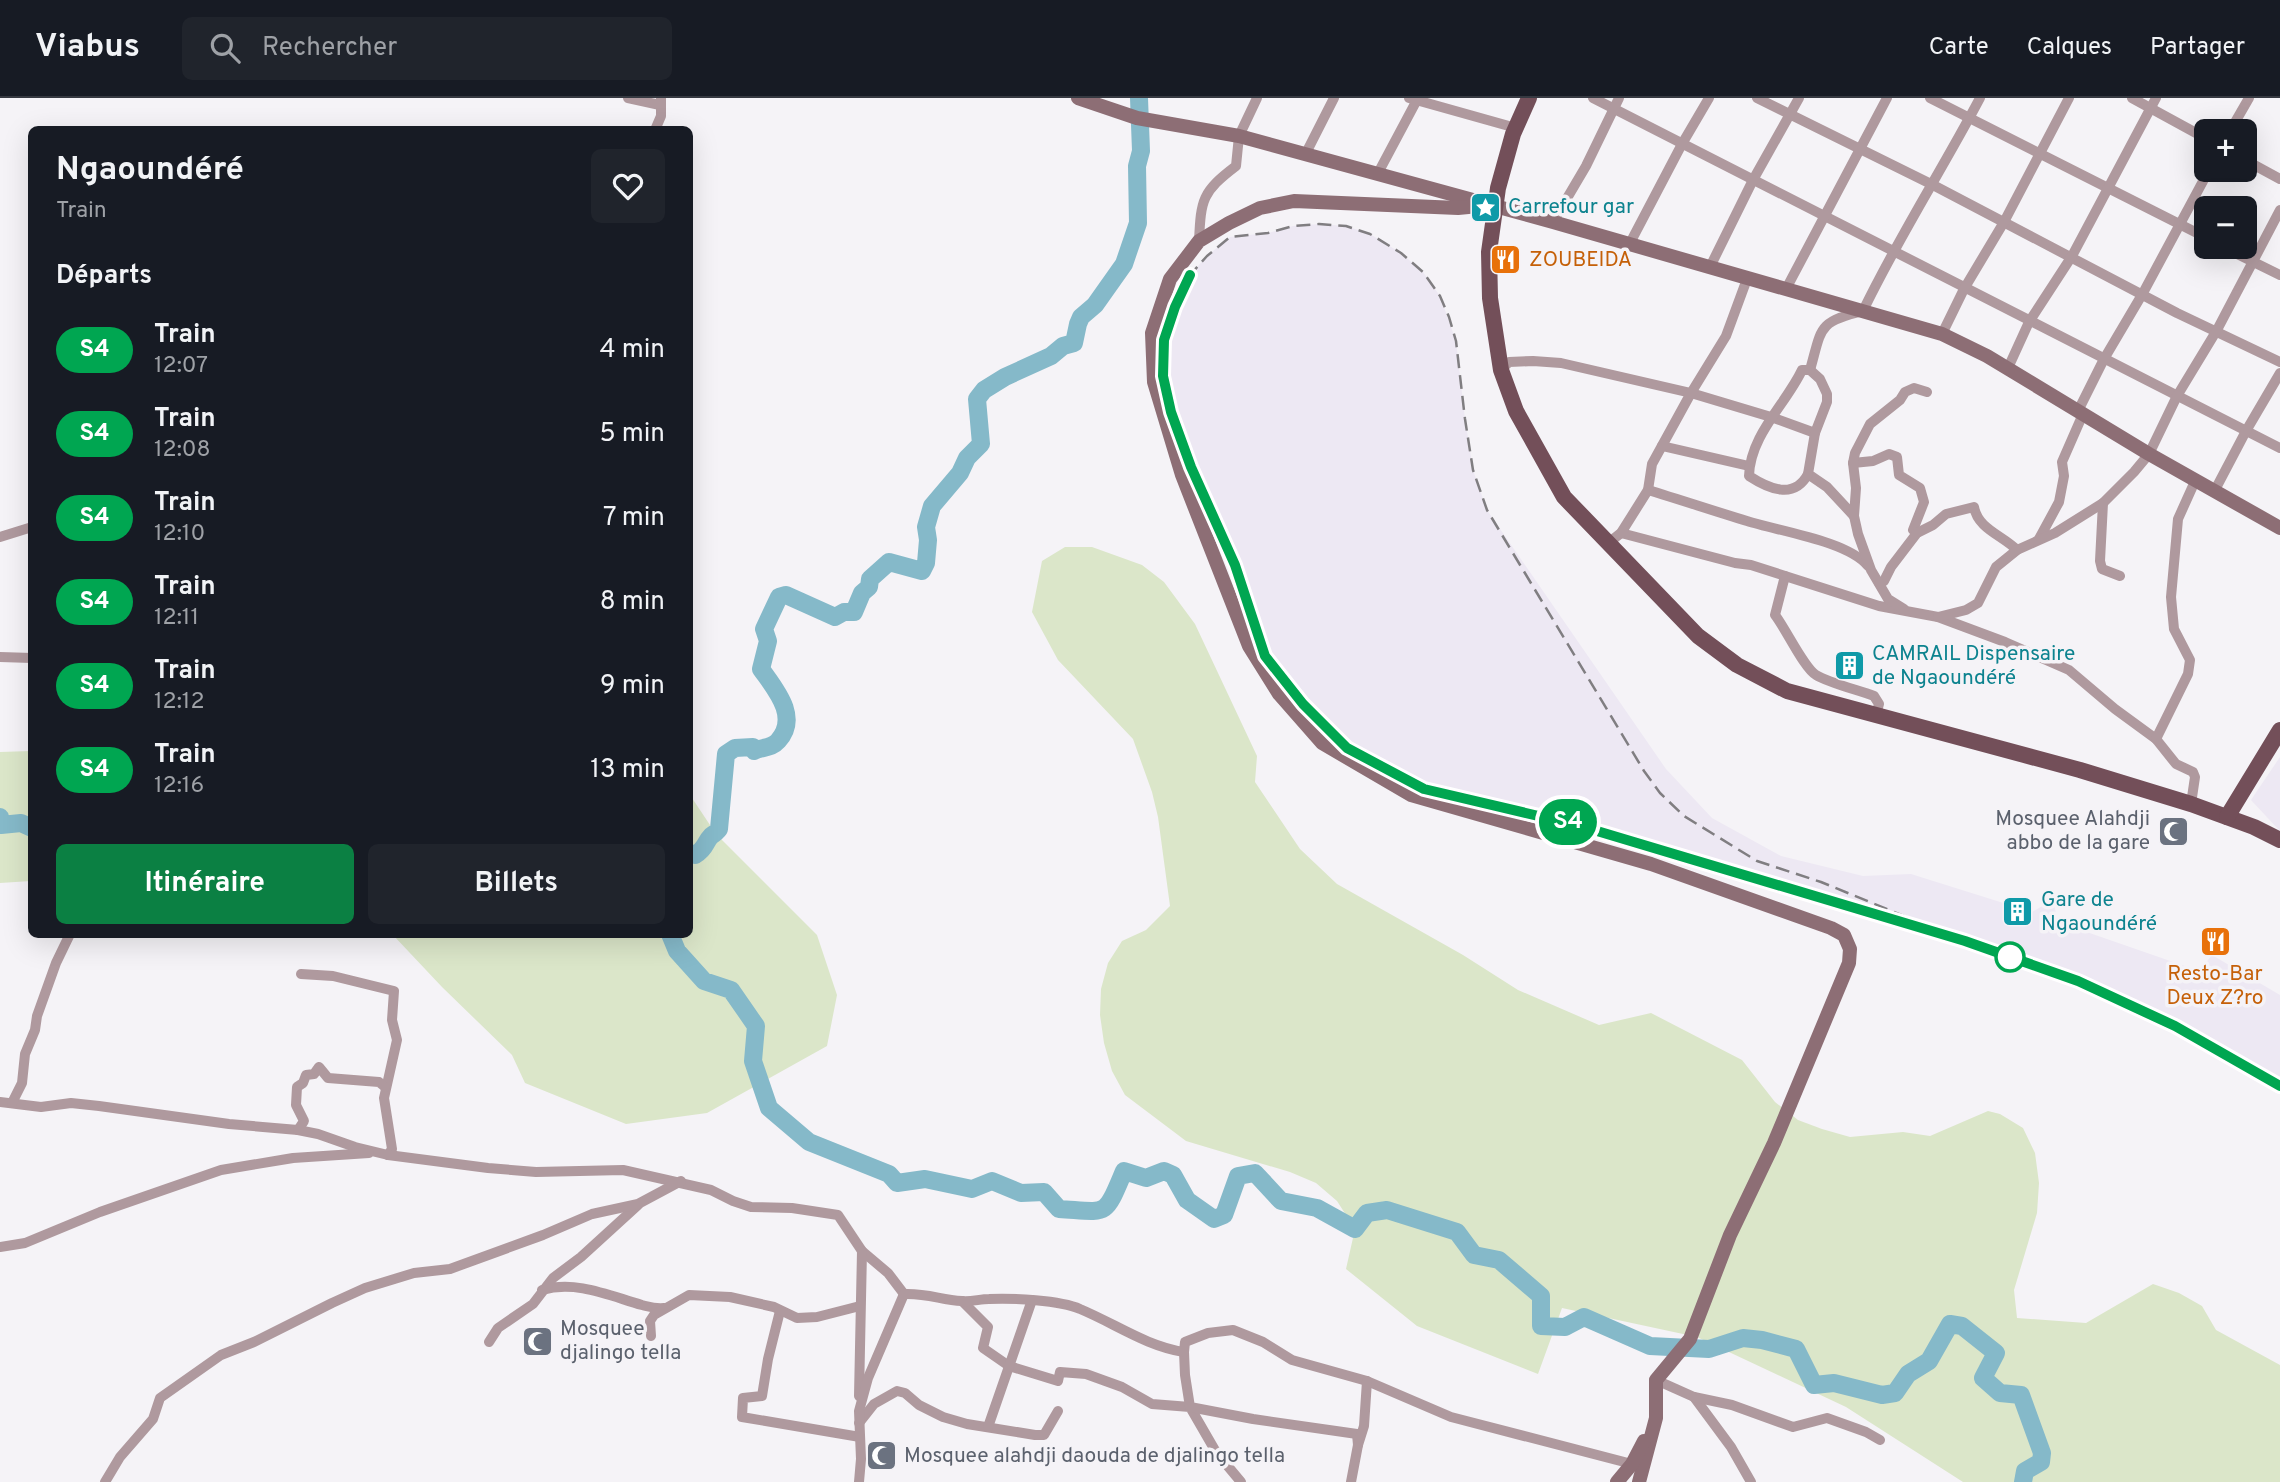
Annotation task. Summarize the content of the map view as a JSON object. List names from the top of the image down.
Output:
{
  "places": {
    "place": ["Carrefour gar"],
    "restaurant": ["ZOUBEIDA", "Resto-Bar Deux Z?ro"],
    "building": ["CAMRAIL Dispensaire de Ngaoundéré", "Gare de Ngaoundéré"],
    "mosque": ["Mosquee Alahdji abbo de la gare", "Mosquee djalingo tella", "Mosquee alahdji daouda de djalingo tella"]
  },
  "page": {
    "header": "Viabus",
    "search": "Rechercher",
    "nav": ["Carte", "Calques", "Partager"],
    "on_map": "S4",
    "map_buttons": ["+", "−"],
    "heading": [
      ["Ngaoundéré", "Train"],
      "Départs"
    ],
    "list": [
      {
        "mark": "S4",
        "name": "Train",
        "note": "12:07",
        "value": "4 min"
      },
      {
        "mark": "S4",
        "name": "Train",
        "note": "12:08",
        "value": "5 min"
      },
      {
        "mark": "S4",
        "name": "Train",
        "note": "12:10",
        "value": "7 min"
      },
      {
        "mark": "S4",
        "name": "Train",
        "note": "12:11",
        "value": "8 min"
      },
      {
        "mark": "S4",
        "name": "Train",
        "note": "12:12",
        "value": "9 min"
      },
      {
        "mark": "S4",
        "name": "Train",
        "note": "12:16",
        "value": "13 min"
      }
    ],
    "buttons": ["Itinéraire", "Billets"]
  }
}
